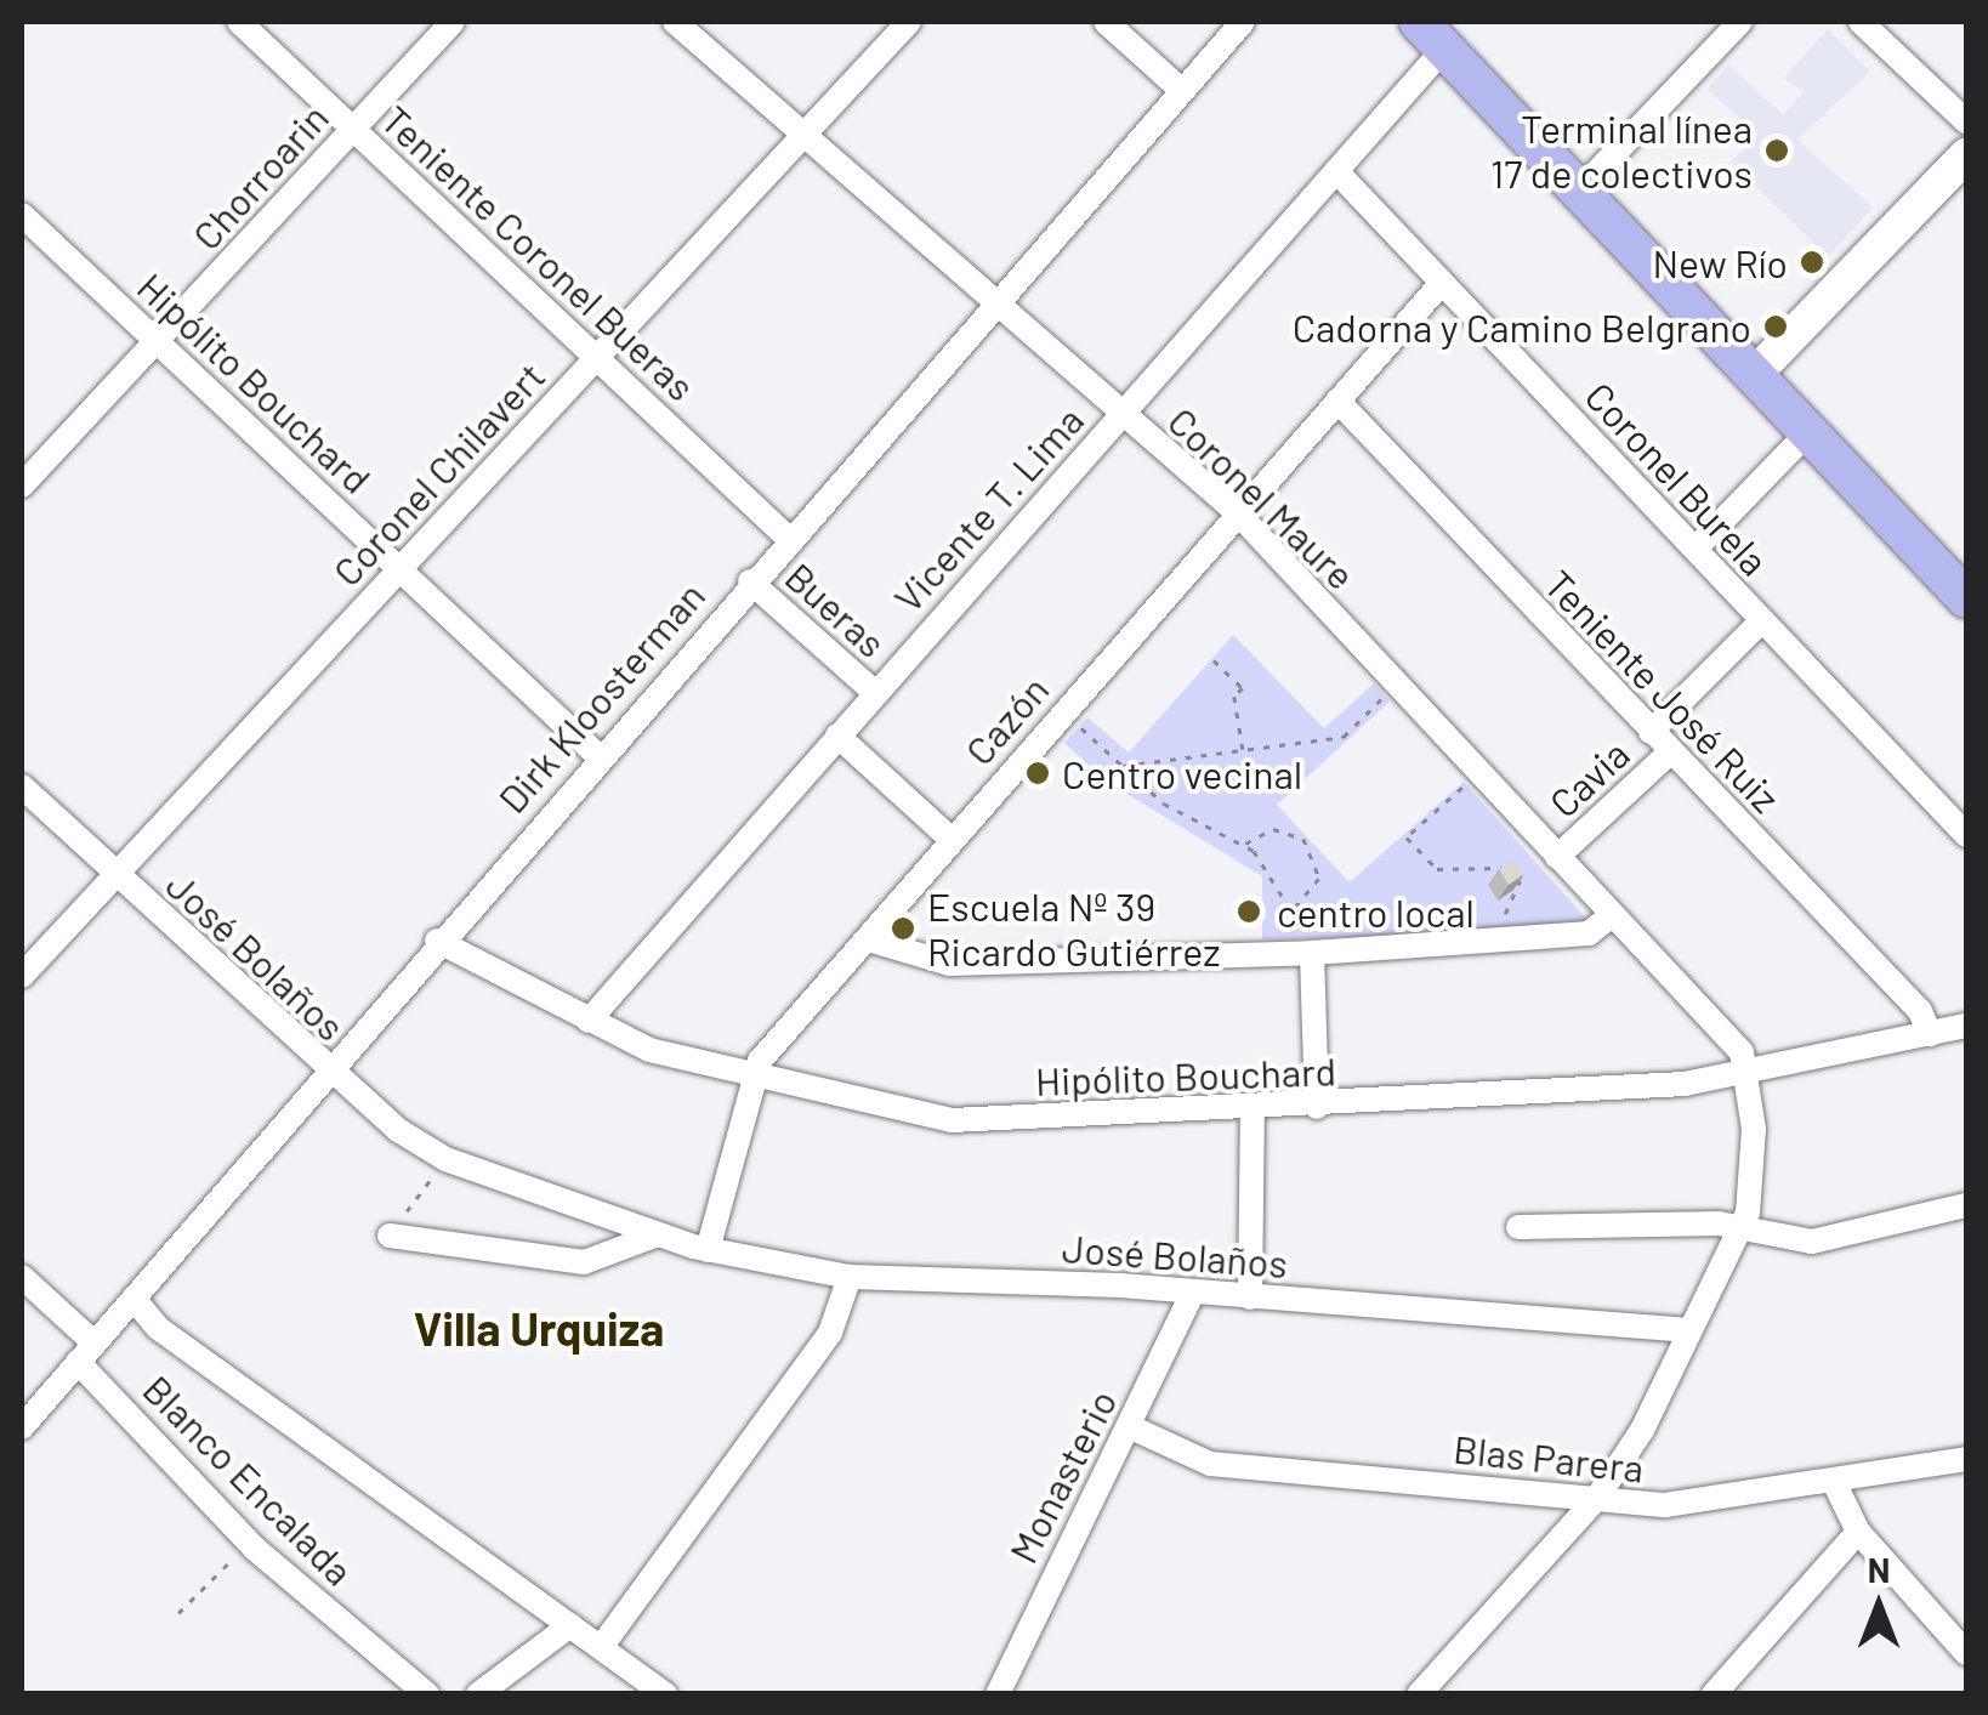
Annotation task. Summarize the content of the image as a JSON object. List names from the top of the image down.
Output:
{
  "streets": {
    "street": [
      "Chorroarin",
      "Teniente Coronel Bueras",
      "Hipólito Bouchard",
      "Coronel Chilavert",
      "Coronel Burela",
      "Coronel Maure",
      "Vicente T. Lima",
      "Bueras",
      "Teniente José Ruiz",
      "Dirk Kloosterman",
      "Cazón",
      "Cavia",
      "José Bolaños",
      "Blas Parera",
      "Monasterio",
      "Blanco Encalada"
    ]
  },
  "crossings": [
    ["Chorroarin", "Teniente Coronel Bueras"],
    ["Chorroarin", "Hipólito Bouchard"],
    ["Teniente Coronel Bueras", "Coronel Chilavert"],
    ["Teniente Coronel Bueras", "Dirk Kloosterman"],
    ["Hipólito Bouchard", "Coronel Chilavert"],
    ["Hipólito Bouchard", "Coronel Maure"],
    ["Hipólito Bouchard", "Vicente T. Lima"],
    ["Hipólito Bouchard", "Teniente José Ruiz"],
    ["Hipólito Bouchard", "Dirk Kloosterman"],
    ["Hipólito Bouchard", "Cazón"],
    ["Coronel Chilavert", "Coronel Maure"],
    ["Coronel Chilavert", "José Bolaños"],
    ["Coronel Burela", "Vicente T. Lima"],
    ["Coronel Burela", "Cazón"],
    ["Coronel Burela", "Cavia"],
    ["Coronel Maure", "Vicente T. Lima"],
    ["Coronel Maure", "Dirk Kloosterman"],
    ["Coronel Maure", "Cazón"],
    ["Coronel Maure", "Cavia"],
    ["Vicente T. Lima", "Bueras"],
    ["Bueras", "Dirk Kloosterman"],
    ["Teniente José Ruiz", "Cazón"],
    ["Teniente José Ruiz", "Cavia"],
    ["Dirk Kloosterman", "José Bolaños"],
    ["Dirk Kloosterman", "Blanco Encalada"],
    ["Cazón", "José Bolaños"],
    ["José Bolaños", "Monasterio"],
    ["Blas Parera", "Monasterio"]
  ],
  "districts": ["Villa Urquiza"],
  "places": [
    "Terminal línea 17 de colectivos",
    "New Río",
    "Cadorna y Camino Belgrano",
    "Centro vecinal",
    "centro local",
    "Escuela Nº 39 Ricardo Gutiérrez"
  ],
  "north": "top"
}
